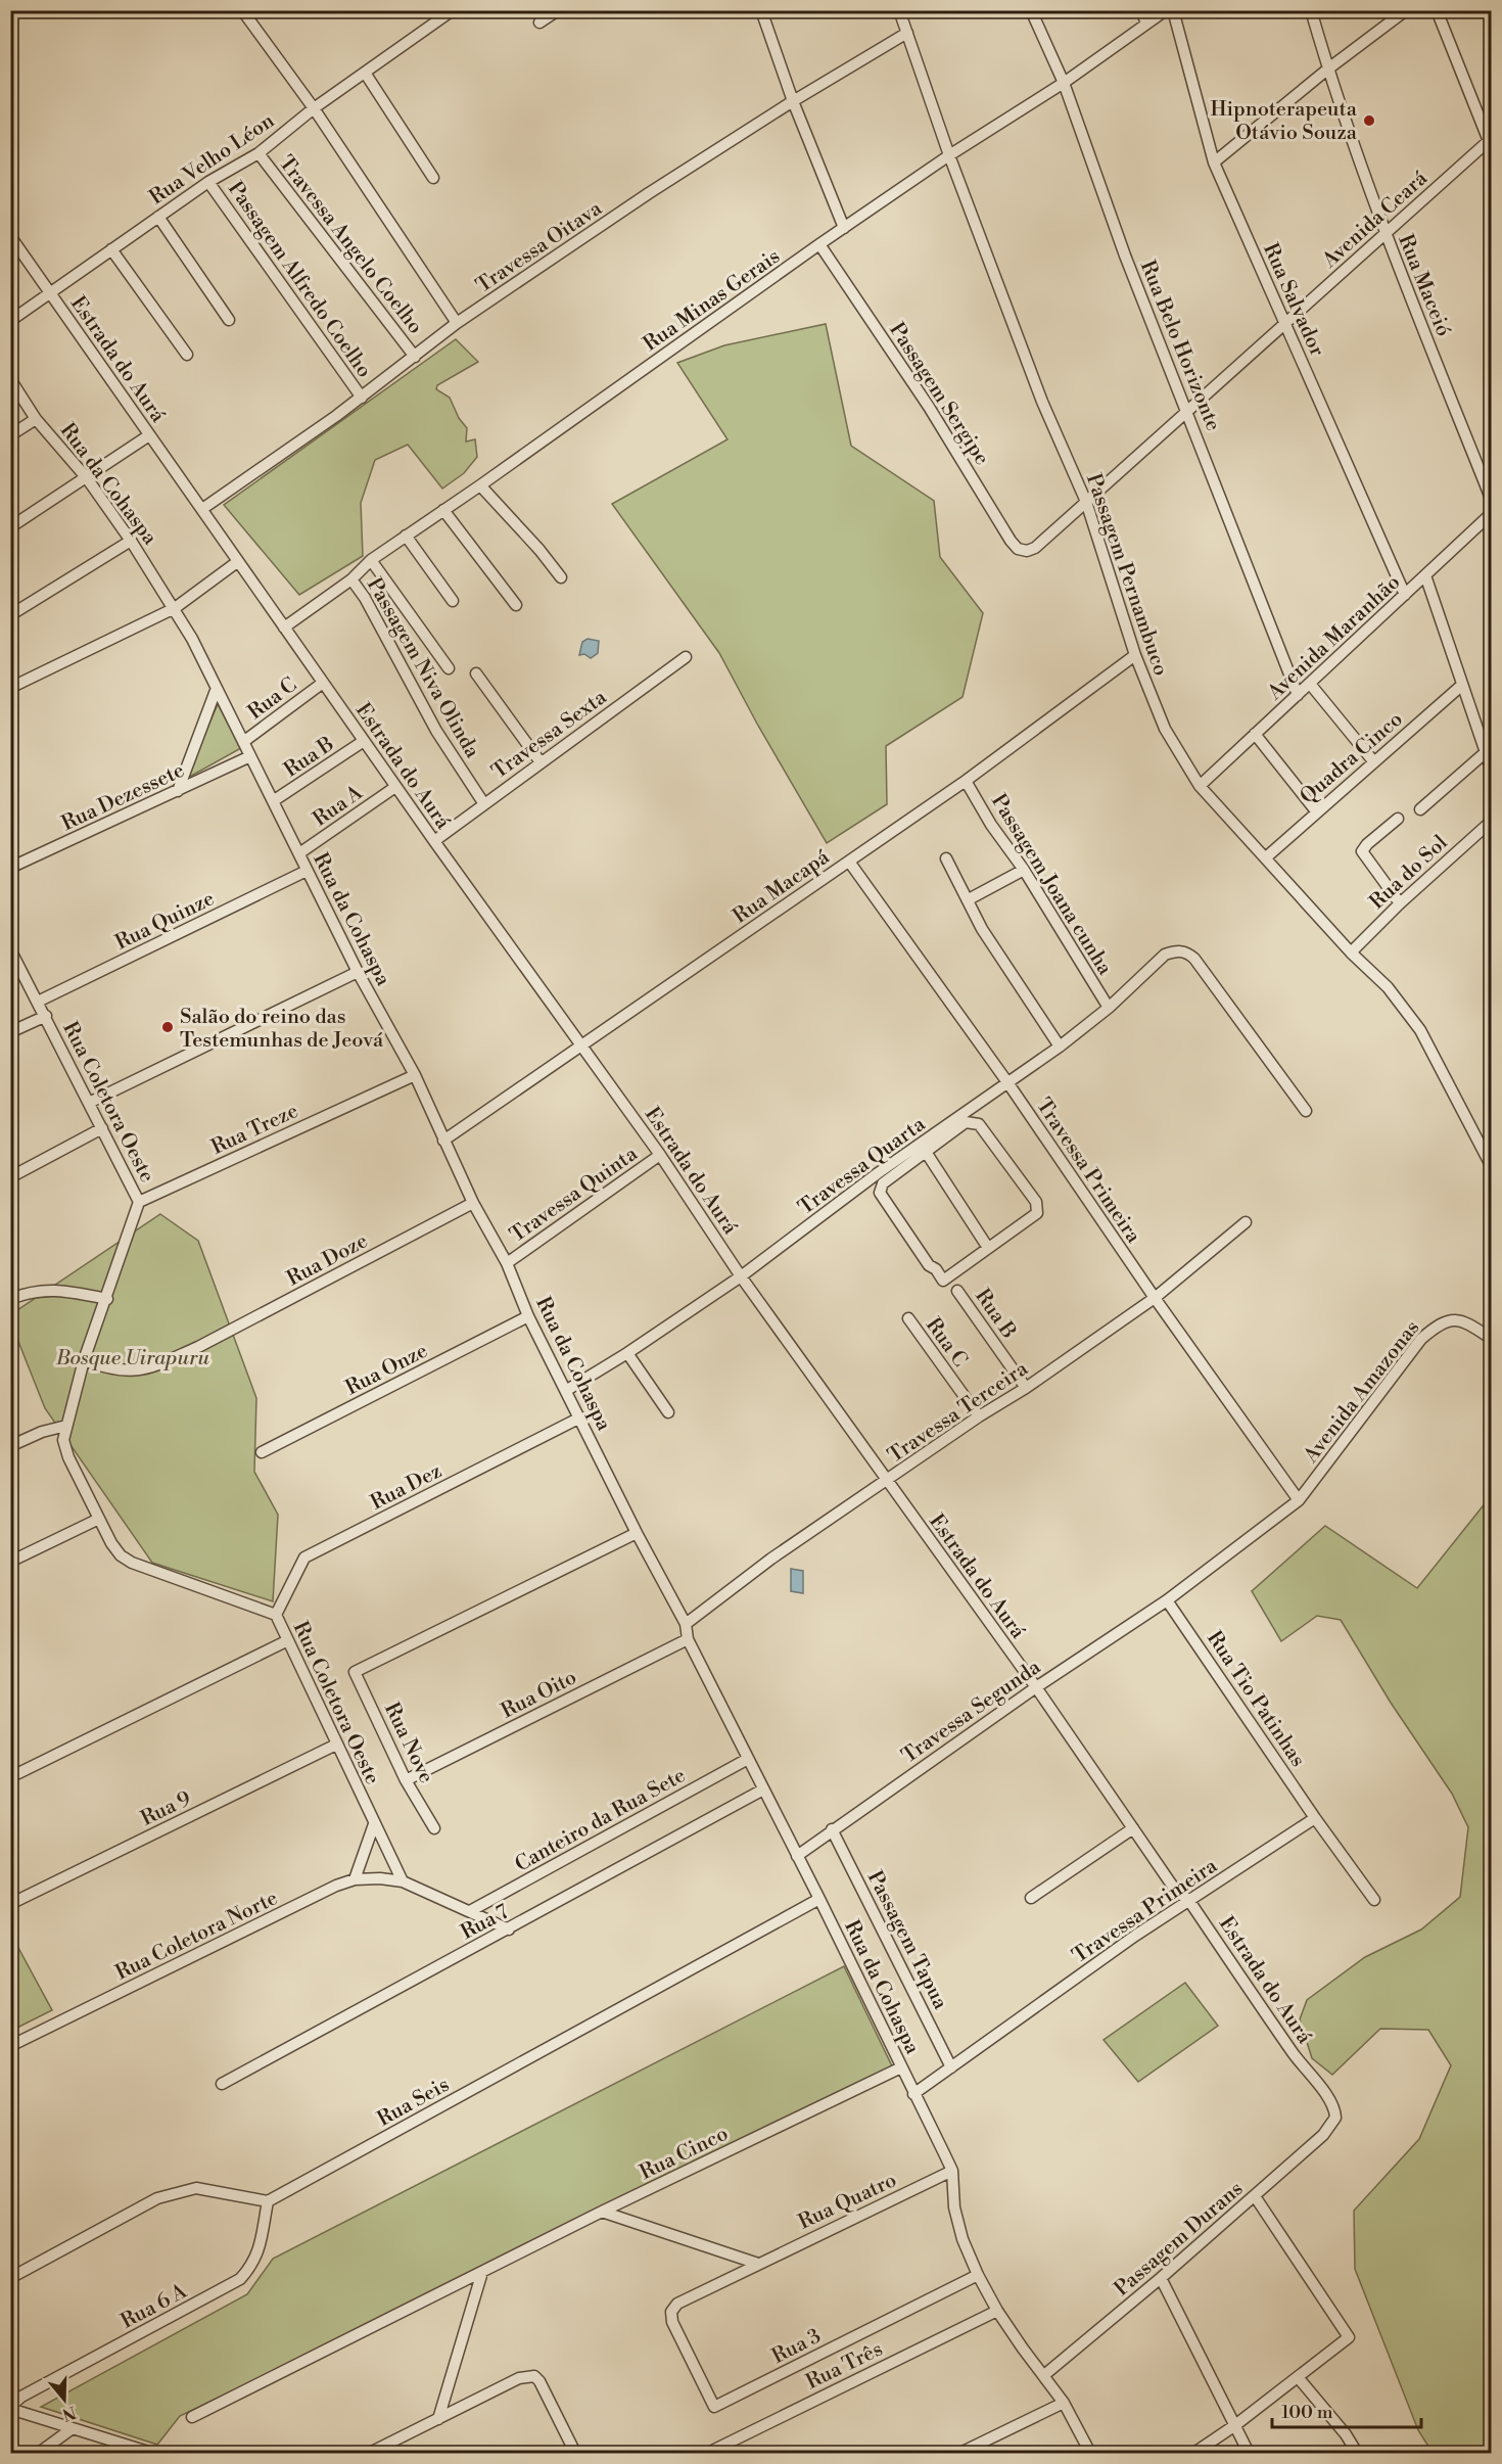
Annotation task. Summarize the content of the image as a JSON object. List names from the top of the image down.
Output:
{
  "streets": {
    "street": [
      "Rua Velho Léon",
      "Avenida Ceará",
      "Travessa Angelo Coelho",
      "Travessa Oitava",
      "Passagem Alfredo Coelho",
      "Rua Maceió",
      "Rua Minas Gerais",
      "Rua Salvador",
      "Rua Belo Horizonte",
      "Estrada do Aurá",
      "Passagem Sergipe",
      "Rua da Cohaspa",
      "Passagem Pernambuco",
      "Avenida Maranhão",
      "Passagem Niva Olinda",
      "Rua C",
      "Travessa Sexta",
      "Rua B",
      "Quadra Cinco",
      "Rua Dezessete",
      "Rua A",
      "Rua do Sol",
      "Passagem Joana cunha",
      "Rua Macapá",
      "Rua Quinze",
      "Rua Coletora Oeste",
      "Rua Treze",
      "Travessa Quarta",
      "Travessa Primeira",
      "Travessa Quinta",
      "Rua Doze",
      "Rua Onze",
      "Avenida Amazonas",
      "Travessa Terceira",
      "Rua Dez",
      "Rua Oito",
      "Rua Tio Patinhas",
      "Travessa Segunda",
      "Rua Nove",
      "Rua 9",
      "Canteiro da Rua Sete",
      "Rua 7",
      "Rua Coletora Norte",
      "Passagem Tapua",
      "Rua Seis",
      "Rua Cinco",
      "Rua Quatro",
      "Passagem Durans",
      "Rua 6 A",
      "Rua 3",
      "Rua Três"
    ]
  },
  "crossings": [
    ["Rua Velho Léon", "Travessa Angelo Coelho"],
    ["Rua Velho Léon", "Passagem Alfredo Coelho"],
    ["Rua Velho Léon", "Estrada do Aurá"],
    ["Avenida Ceará", "Rua Maceió"],
    ["Avenida Ceará", "Rua Salvador"],
    ["Avenida Ceará", "Rua Belo Horizonte"],
    ["Avenida Ceará", "Passagem Sergipe"],
    ["Avenida Ceará", "Passagem Pernambuco"],
    ["Travessa Angelo Coelho", "Travessa Oitava"],
    ["Travessa Oitava", "Passagem Alfredo Coelho"],
    ["Travessa Oitava", "Estrada do Aurá"],
    ["Travessa Oitava", "Passagem Pernambuco"],
    ["Rua Minas Gerais", "Rua Belo Horizonte"],
    ["Rua Minas Gerais", "Estrada do Aurá"],
    ["Rua Minas Gerais", "Passagem Sergipe"],
    ["Rua Minas Gerais", "Passagem Pernambuco"],
    ["Rua Minas Gerais", "Passagem Niva Olinda"],
    ["Rua Salvador", "Avenida Maranhão"],
    ["Rua Belo Horizonte", "Avenida Maranhão"],
    ["Estrada do Aurá", "Rua C"],
    ["Estrada do Aurá", "Travessa Sexta"],
    ["Estrada do Aurá", "Rua B"],
    ["Estrada do Aurá", "Rua A"],
    ["Estrada do Aurá", "Rua Macapá"],
    ["Estrada do Aurá", "Travessa Quarta"],
    ["Estrada do Aurá", "Travessa Primeira"],
    ["Estrada do Aurá", "Travessa Quinta"],
    ["Estrada do Aurá", "Travessa Terceira"],
    ["Estrada do Aurá", "Travessa Segunda"],
    ["Estrada do Aurá", "Passagem Durans"],
    ["Rua da Cohaspa", "Rua C"],
    ["Rua da Cohaspa", "Rua B"],
    ["Rua da Cohaspa", "Rua Dezessete"],
    ["Rua da Cohaspa", "Rua A"],
    ["Rua da Cohaspa", "Rua Macapá"],
    ["Rua da Cohaspa", "Rua Quinze"],
    ["Rua da Cohaspa", "Rua Treze"],
    ["Rua da Cohaspa", "Travessa Quarta"],
    ["Rua da Cohaspa", "Travessa Primeira"],
    ["Rua da Cohaspa", "Travessa Quinta"],
    ["Rua da Cohaspa", "Rua Doze"],
    ["Rua da Cohaspa", "Rua Onze"],
    ["Rua da Cohaspa", "Travessa Terceira"],
    ["Rua da Cohaspa", "Rua Dez"],
    ["Rua da Cohaspa", "Rua Oito"],
    ["Rua da Cohaspa", "Travessa Segunda"],
    ["Rua da Cohaspa", "Rua Nove"],
    ["Rua da Cohaspa", "Canteiro da Rua Sete"],
    ["Rua da Cohaspa", "Rua 7"],
    ["Rua da Cohaspa", "Rua Seis"],
    ["Rua da Cohaspa", "Rua Cinco"],
    ["Rua da Cohaspa", "Rua Quatro"],
    ["Rua da Cohaspa", "Passagem Durans"],
    ["Rua da Cohaspa", "Rua 3"],
    ["Rua da Cohaspa", "Rua Três"],
    ["Passagem Pernambuco", "Avenida Maranhão"],
    ["Passagem Pernambuco", "Quadra Cinco"],
    ["Passagem Pernambuco", "Rua do Sol"],
    ["Passagem Pernambuco", "Rua Macapá"],
    ["Passagem Niva Olinda", "Travessa Sexta"],
    ["Rua C", "Travessa Terceira"],
    ["Rua B", "Travessa Terceira"],
    ["Passagem Joana cunha", "Rua Macapá"],
    ["Passagem Joana cunha", "Travessa Quarta"],
    ["Rua Macapá", "Travessa Primeira"],
    ["Rua Quinze", "Rua Coletora Oeste"],
    ["Rua Coletora Oeste", "Rua Treze"],
    ["Rua Coletora Oeste", "Rua Doze"],
    ["Rua Coletora Oeste", "Rua Dez"],
    ["Rua Coletora Oeste", "Rua 9"],
    ["Rua Coletora Oeste", "Rua Coletora Norte"],
    ["Travessa Quarta", "Travessa Primeira"],
    ["Travessa Primeira", "Avenida Amazonas"],
    ["Travessa Primeira", "Travessa Terceira"],
    ["Travessa Primeira", "Rua Tio Patinhas"],
    ["Travessa Primeira", "Passagem Tapua"],
    ["Avenida Amazonas", "Rua Tio Patinhas"],
    ["Avenida Amazonas", "Travessa Segunda"],
    ["Rua Oito", "Rua Nove"],
    ["Rua Tio Patinhas", "Travessa Segunda"],
    ["Travessa Segunda", "Passagem Tapua"],
    ["Rua Seis", "Rua 6 A"],
    ["Rua Quatro", "Rua 3"]
  ],
  "parks": ["Bosque Uirapuru"],
  "places": ["Hipnoterapeuta Otávio Souza", "Salão do reino das Testemunhas de Jeová"],
  "scale_bar": "100 m",
  "north": "bottom"
}
